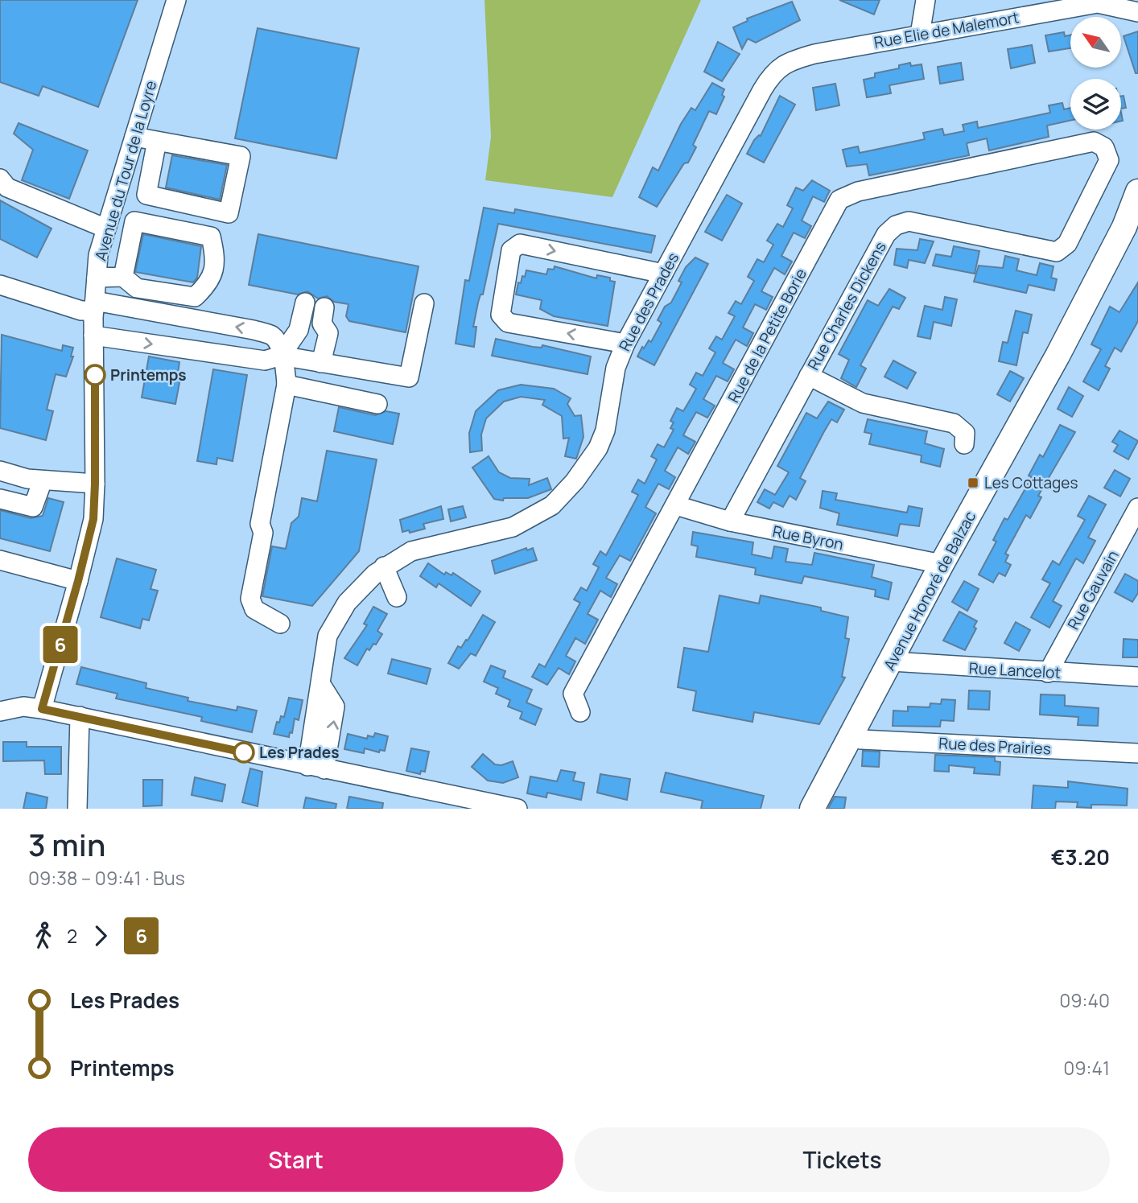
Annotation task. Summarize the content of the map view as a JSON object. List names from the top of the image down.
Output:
{
  "streets": {
    "main road": ["Avenue Honoré de Balzac"],
    "street": [
      "Rue Elie de Malemort",
      "Avenue du Tour de la Loyre",
      "Rue des Prades",
      "Rue Charles Dickens",
      "Rue de la Petite Borie",
      "Rue Byron",
      "Rue Gauvain",
      "Rue Lancelot",
      "Rue des Prairies"
    ]
  },
  "crossings": [
    ["Rue Elie de Malemort", "Rue des Prades"],
    ["Rue Charles Dickens", "Rue de la Petite Borie"],
    ["Rue Charles Dickens", "Rue Byron"],
    ["Rue de la Petite Borie", "Rue Byron"],
    ["Rue Byron", "Avenue Honoré de Balzac"],
    ["Rue Gauvain", "Rue Lancelot"],
    ["Avenue Honoré de Balzac", "Rue Lancelot"],
    ["Avenue Honoré de Balzac", "Rue des Prairies"]
  ],
  "places": {
    "other": ["Printemps", "Les Prades"],
    "transit": ["Les Cottages"]
  },
  "lines": ["bus line 6"],
  "north": "top left",
  "page": {
    "on_map": "6",
    "heading": ["3 min", "09:38 – 09:41 · Bus", "€3.20"],
    "legs": ["2", "6"],
    "list": [
      {
        "name": "Les Prades",
        "value": "09:40"
      },
      {
        "name": "Printemps",
        "value": "09:41"
      }
    ],
    "buttons": ["Start", "Tickets"]
  }
}
